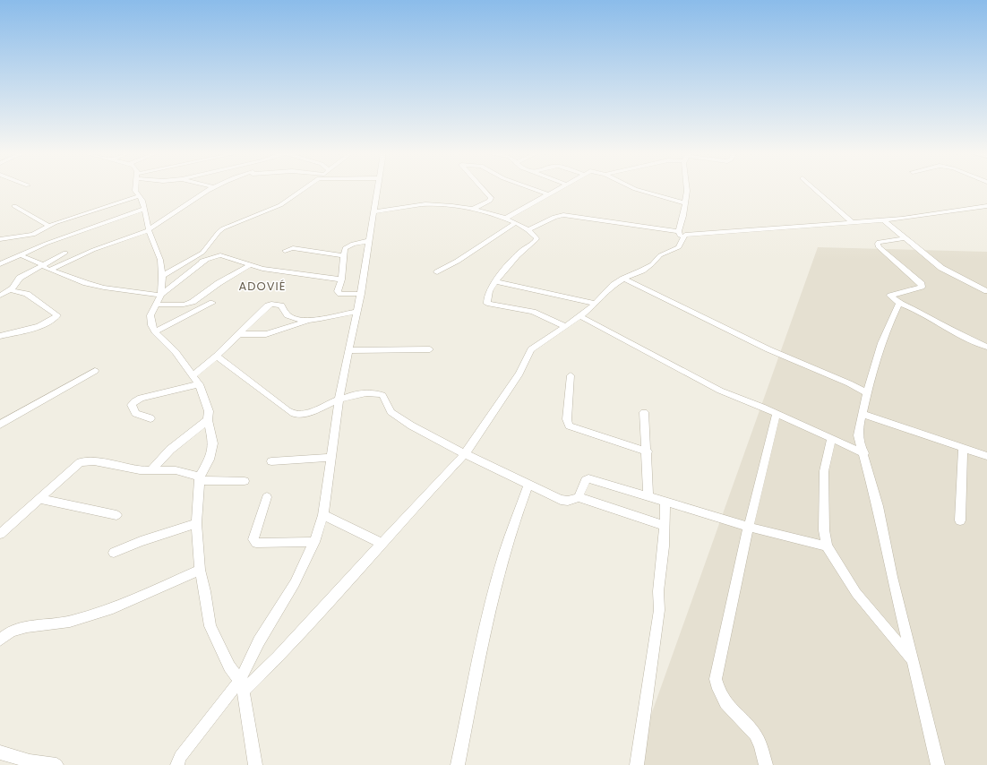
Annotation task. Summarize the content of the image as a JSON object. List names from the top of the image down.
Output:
{
  "districts": ["ADOVIÉ"]
}
